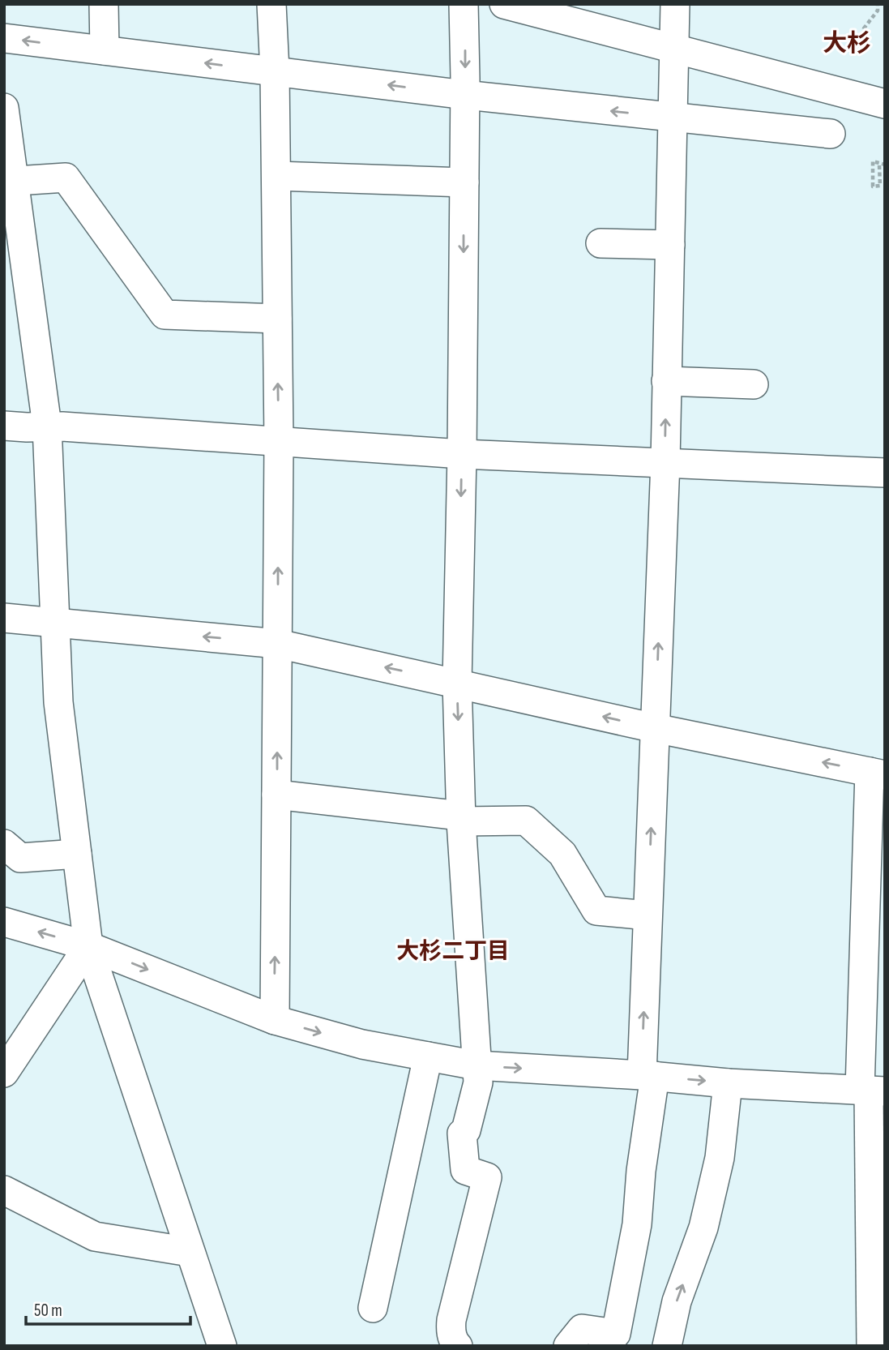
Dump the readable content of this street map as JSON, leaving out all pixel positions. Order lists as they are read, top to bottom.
{
  "districts": ["大杉", "大杉二丁目"],
  "scale_bar": "50 m"
}
